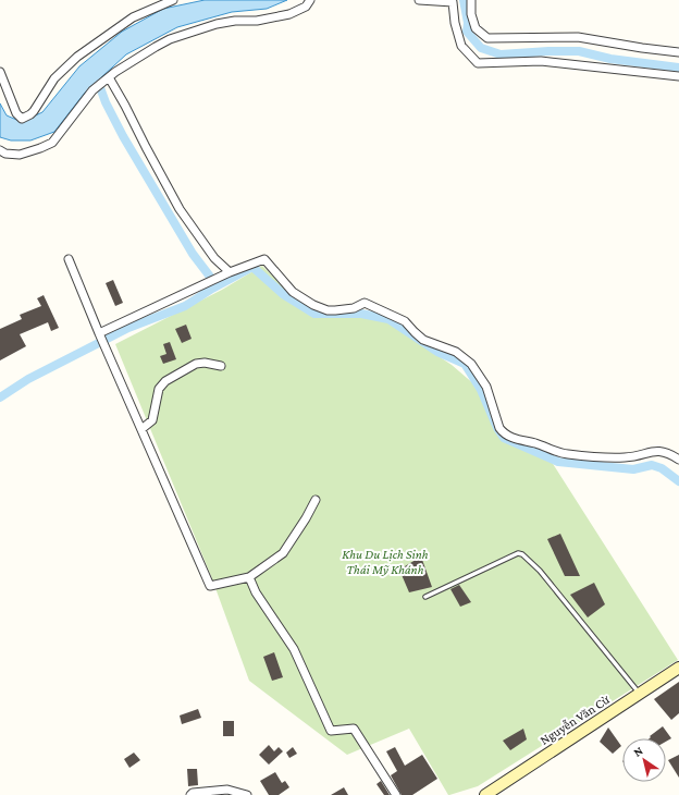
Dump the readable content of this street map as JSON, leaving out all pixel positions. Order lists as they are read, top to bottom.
{
  "streets": {
    "main road": ["Nguyễn Văn Cừ"]
  },
  "parks": ["Khu Du Lịch Sinh Thái Mỹ Khánh"],
  "north": "top left"
}
